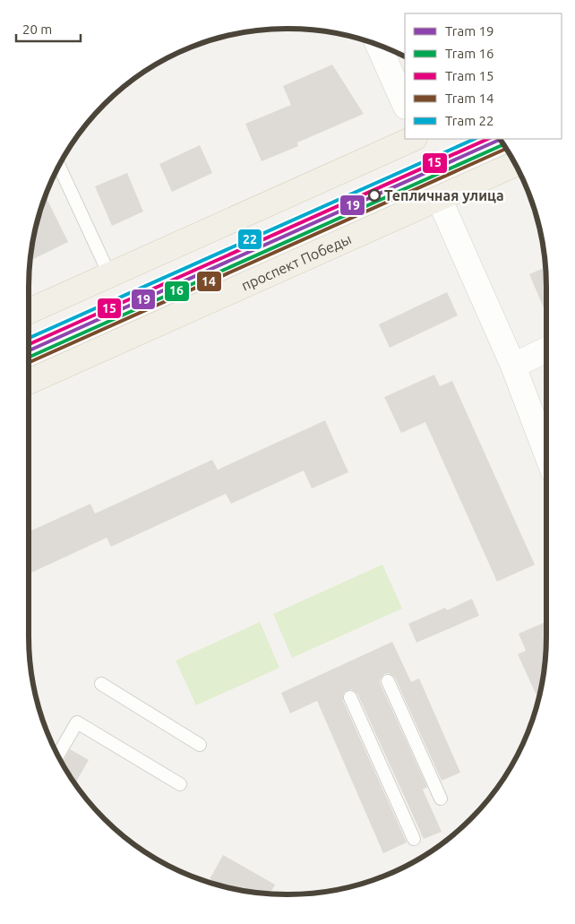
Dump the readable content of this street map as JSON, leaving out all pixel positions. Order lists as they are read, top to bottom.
{
  "streets": {
    "main road": ["проспект Победы"]
  },
  "places": ["Тепличная улица"],
  "lines": [
    "tram line 15",
    "tram line 22",
    "tram line 19",
    "tram line 16",
    "tram line 14"
  ],
  "legend": [
    "Tram 19",
    "Tram 16",
    "Tram 15",
    "Tram 14",
    "Tram 22"
  ],
  "scale_bar": "20 m"
}
